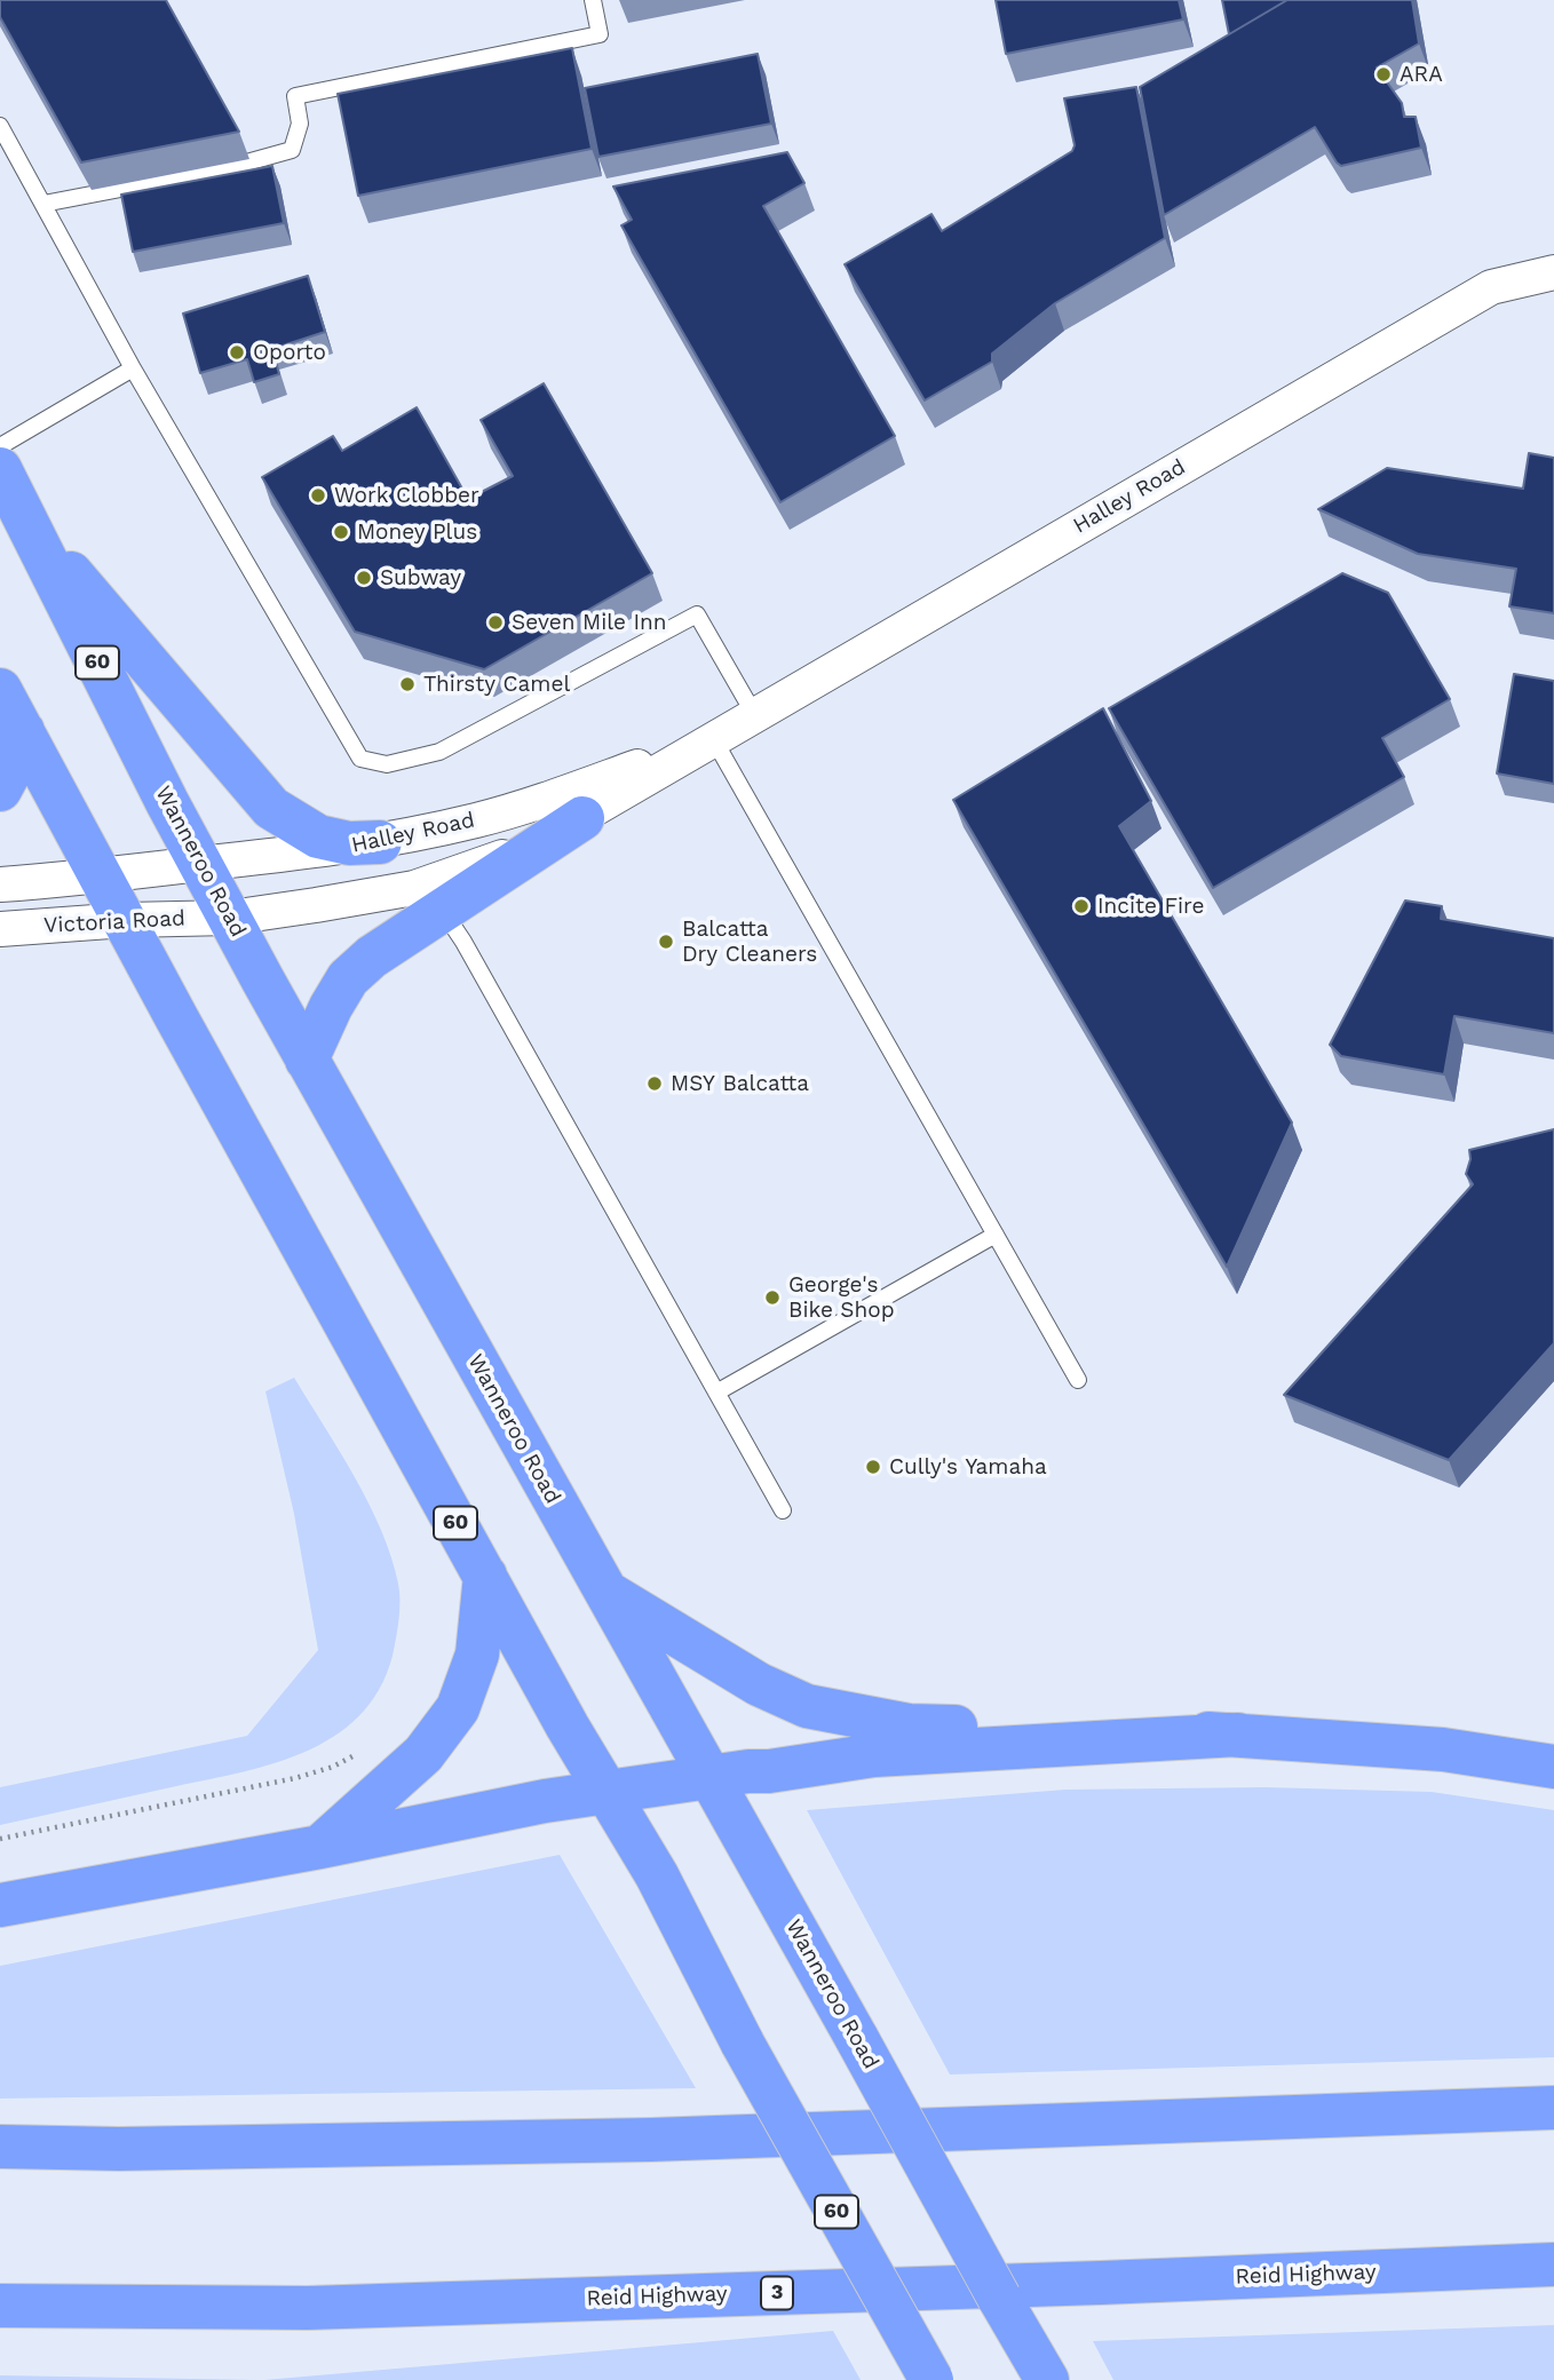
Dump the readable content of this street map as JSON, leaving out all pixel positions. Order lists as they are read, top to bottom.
{
  "streets": {
    "highway": [
      "60",
      "Wanneroo Road",
      "Reid Highway",
      "3"
    ],
    "street": ["Halley Road", "Victoria Road"]
  },
  "crossings": [
    ["Halley Road", "60"],
    ["Halley Road", "Wanneroo Road"],
    ["Halley Road", "Victoria Road"],
    ["60", "Victoria Road"],
    ["Wanneroo Road", "Victoria Road"]
  ],
  "places": [
    "ARA",
    "Oporto",
    "Work Clobber",
    "Money Plus",
    "Subway",
    "Seven Mile Inn",
    "Thirsty Camel",
    "Incite Fire",
    "Balcatta Dry Cleaners",
    "MSY Balcatta",
    "George's Bike Shop",
    "Cully's Yamaha"
  ]
}
